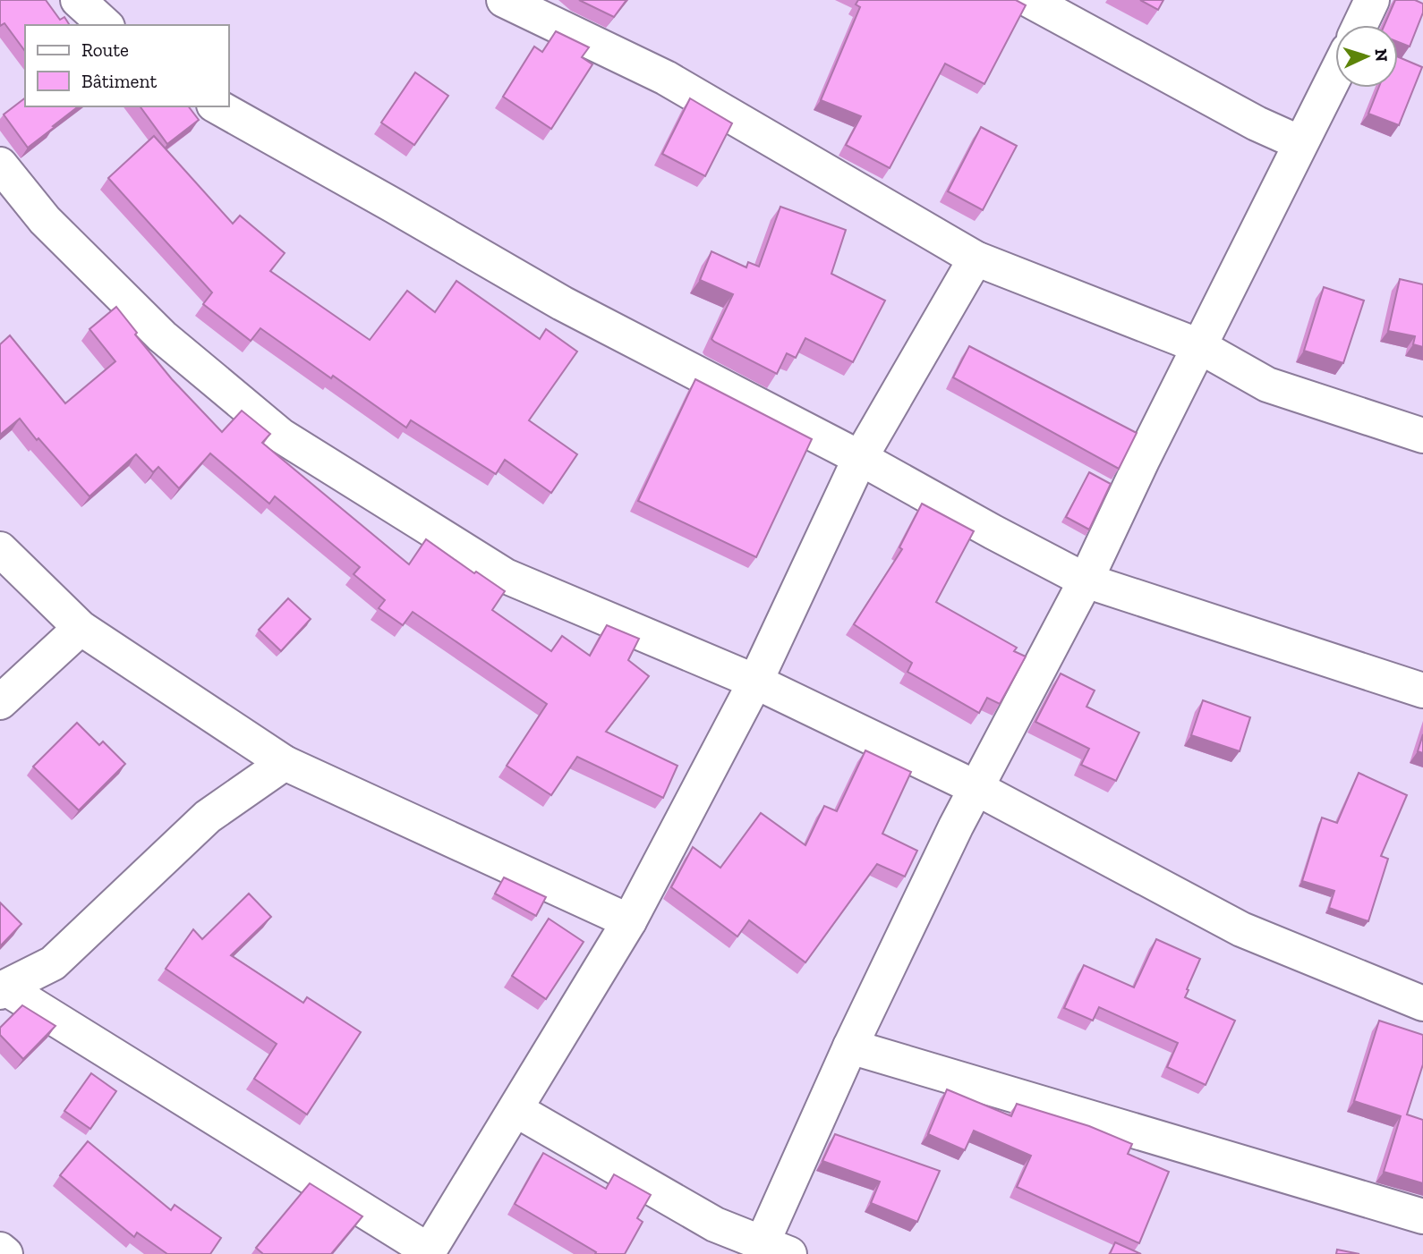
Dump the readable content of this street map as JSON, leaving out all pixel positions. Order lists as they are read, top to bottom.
{
  "legend": ["Route", "Bâtiment"],
  "north": "right"
}
